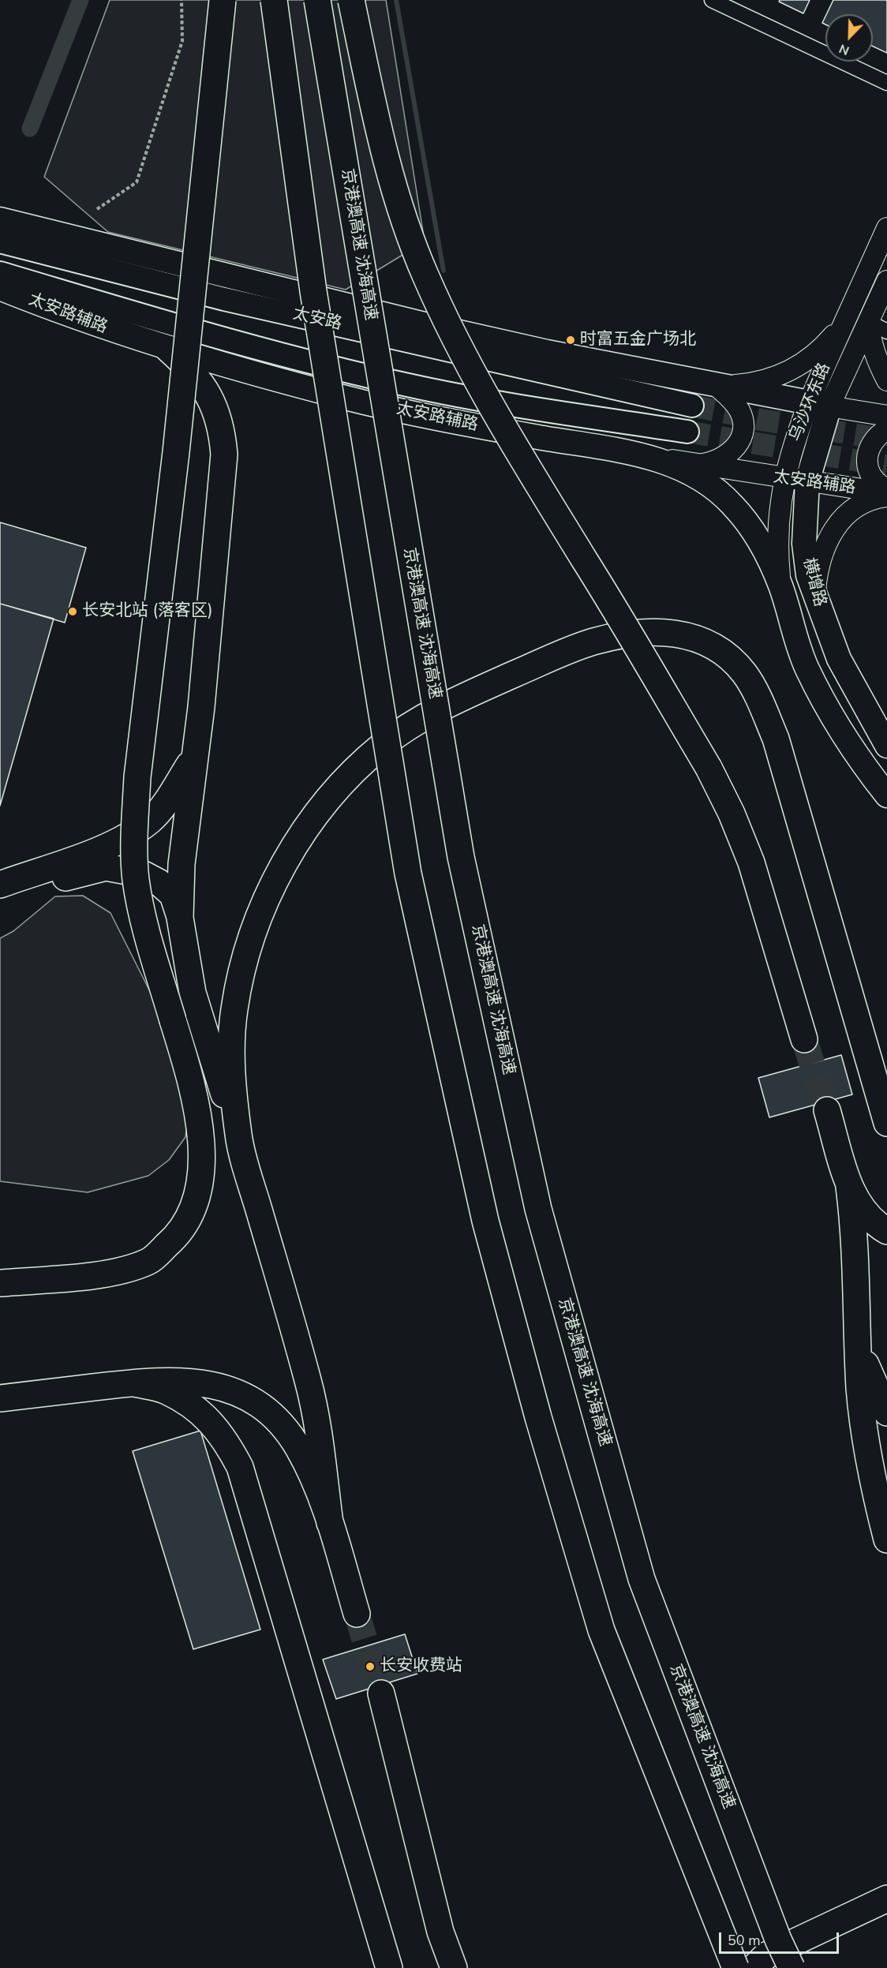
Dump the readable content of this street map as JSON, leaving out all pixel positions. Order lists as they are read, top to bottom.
{
  "streets": {
    "highway": ["京港澳高速 沈海高速", "太安路辅路", "横增路"],
    "main road": ["太安路", "乌沙环东路"]
  },
  "crossings": [
    ["太安路辅路", "乌沙环东路"],
    ["太安路辅路", "横增路"],
    ["乌沙环东路", "横增路"]
  ],
  "places": ["时富五金广场北", "长安北站 (落客区)", "长安收费站"],
  "scale_bar": "50 m",
  "north": "bottom left"
}
